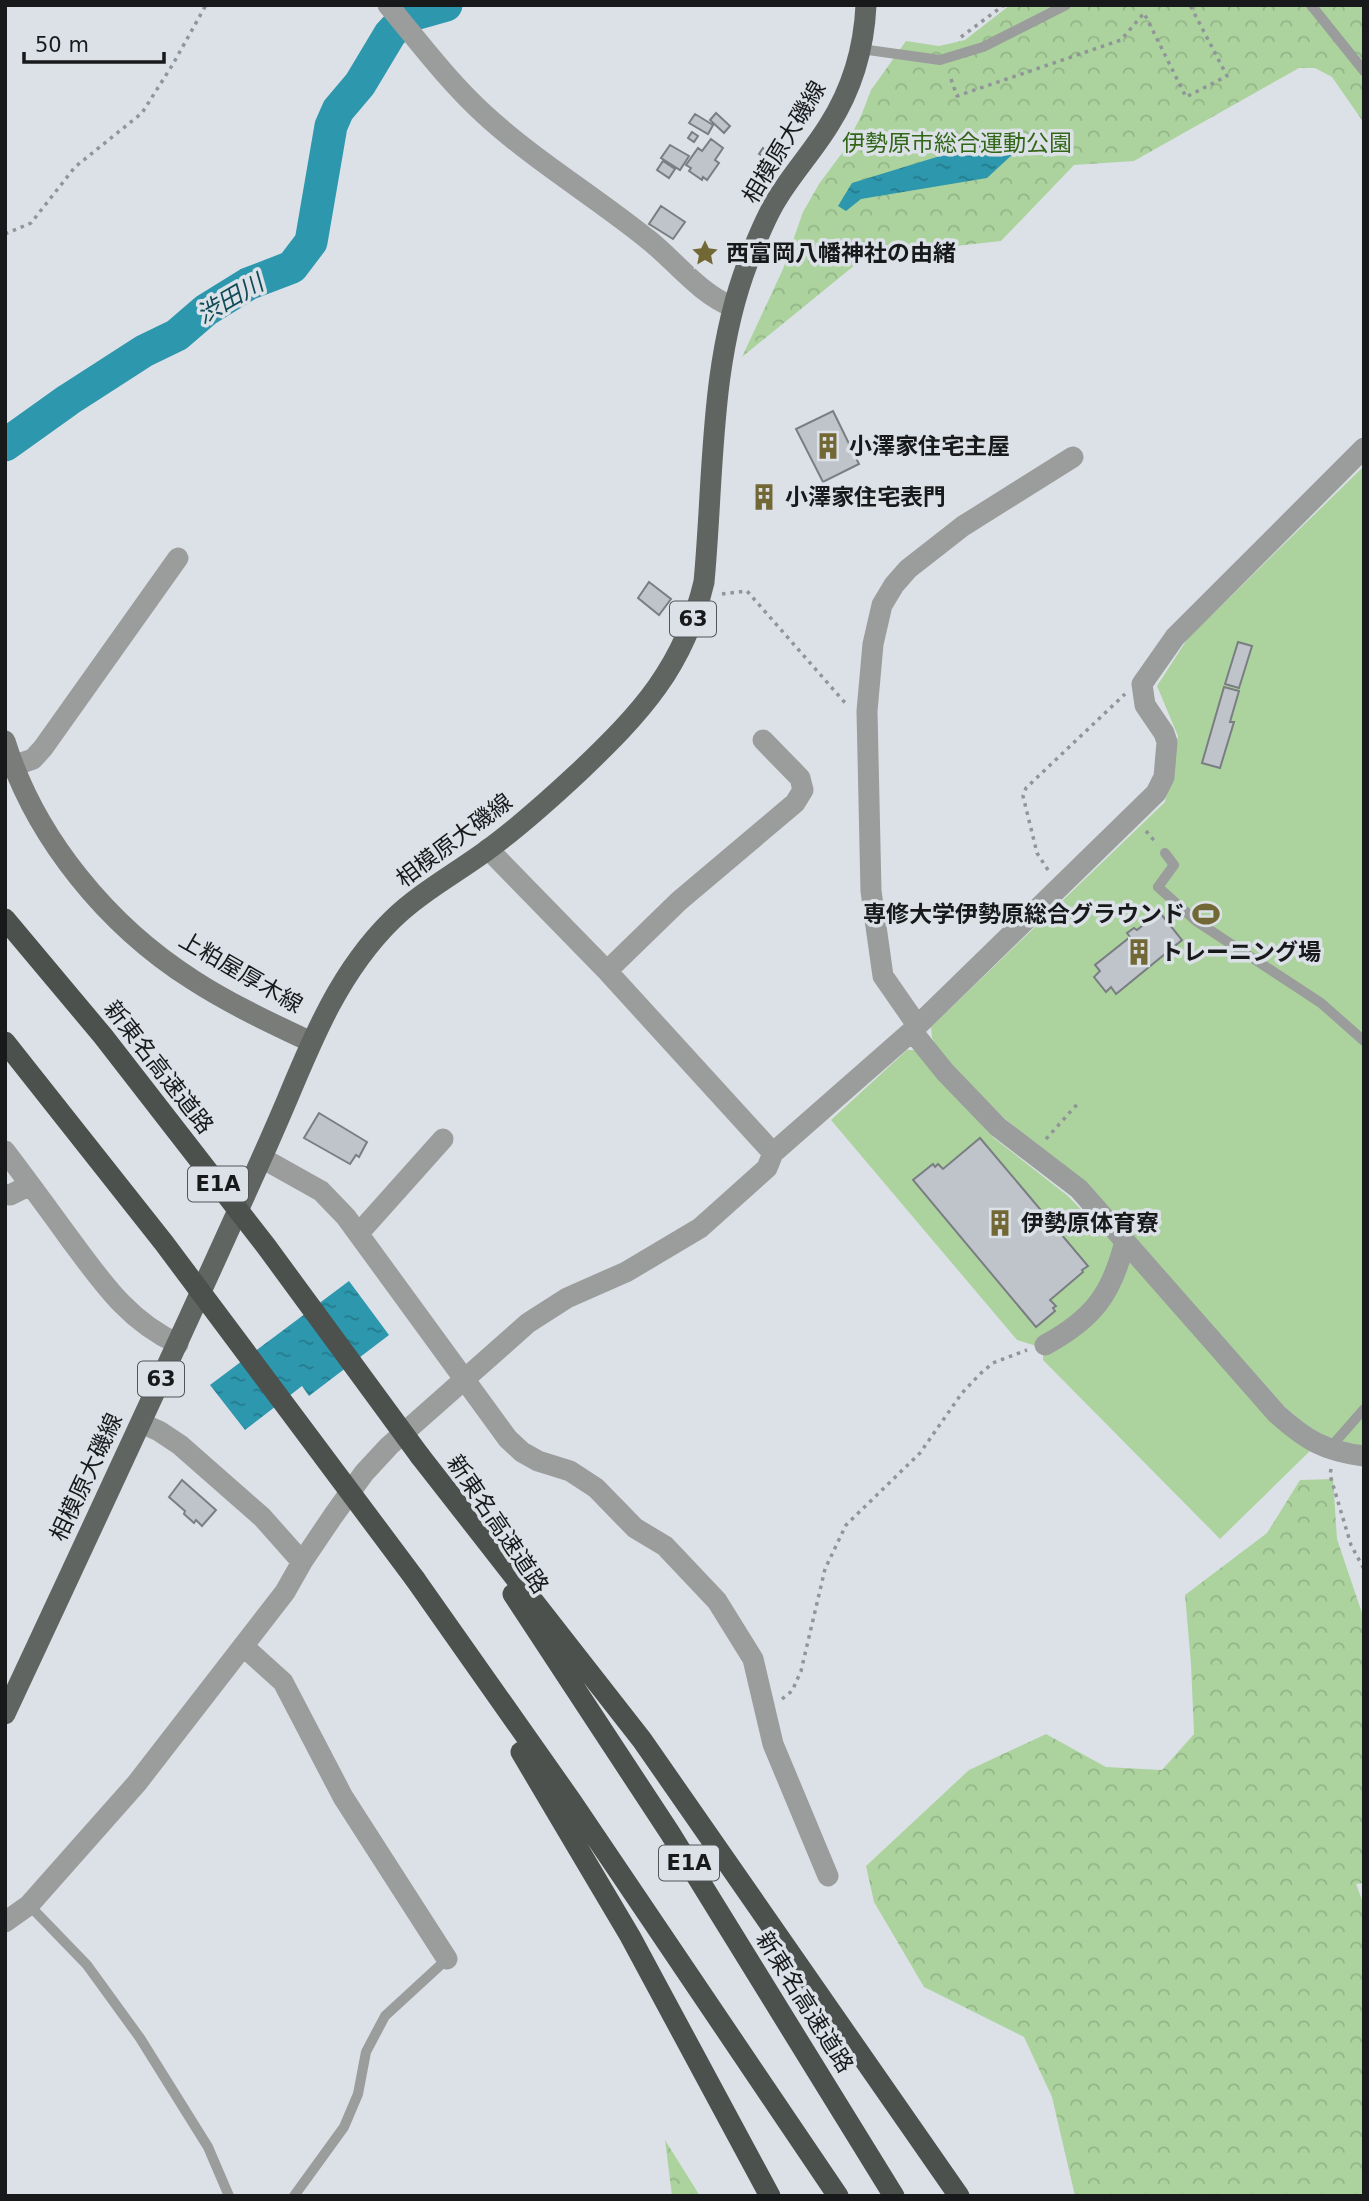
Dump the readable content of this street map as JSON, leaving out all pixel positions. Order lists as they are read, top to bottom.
{
  "streets": {
    "highway": ["新東名高速道路", "E1A"],
    "main road": ["相模原大磯線", "63", "上粕屋厚木線"]
  },
  "crossings": [
    ["相模原大磯線", "上粕屋厚木線"]
  ],
  "water": ["渋田川"],
  "parks": ["伊勢原市総合運動公園"],
  "places": {
    "place": ["西富岡八幡神社の由緒"],
    "building": [
      "小澤家住宅主屋",
      "小澤家住宅表門",
      "トレーニング場",
      "伊勢原体育寮"
    ],
    "sports": ["専修大学伊勢原総合グラウンド"]
  },
  "scale_bar": "50 m"
}
